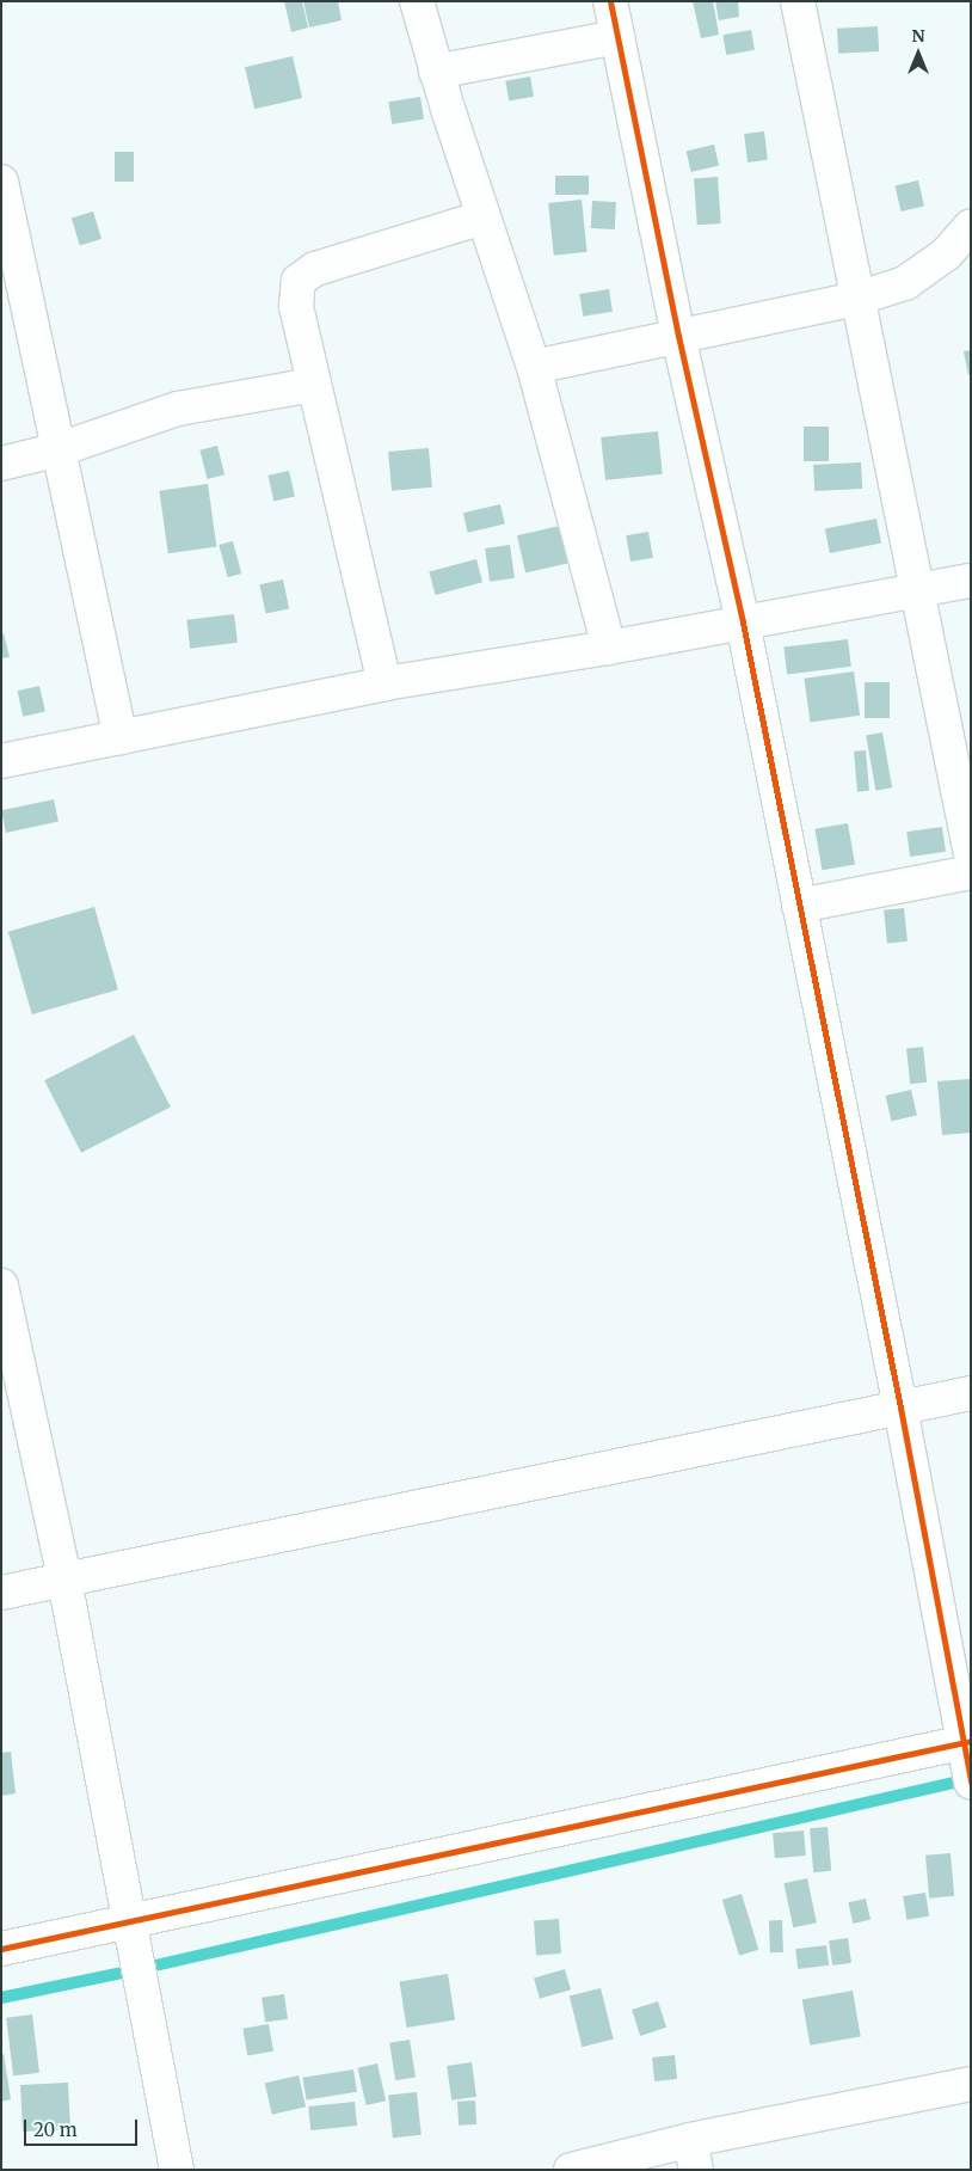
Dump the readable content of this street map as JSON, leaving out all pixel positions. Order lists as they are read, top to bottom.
{
  "scale_bar": "20 m",
  "north": "top"
}
